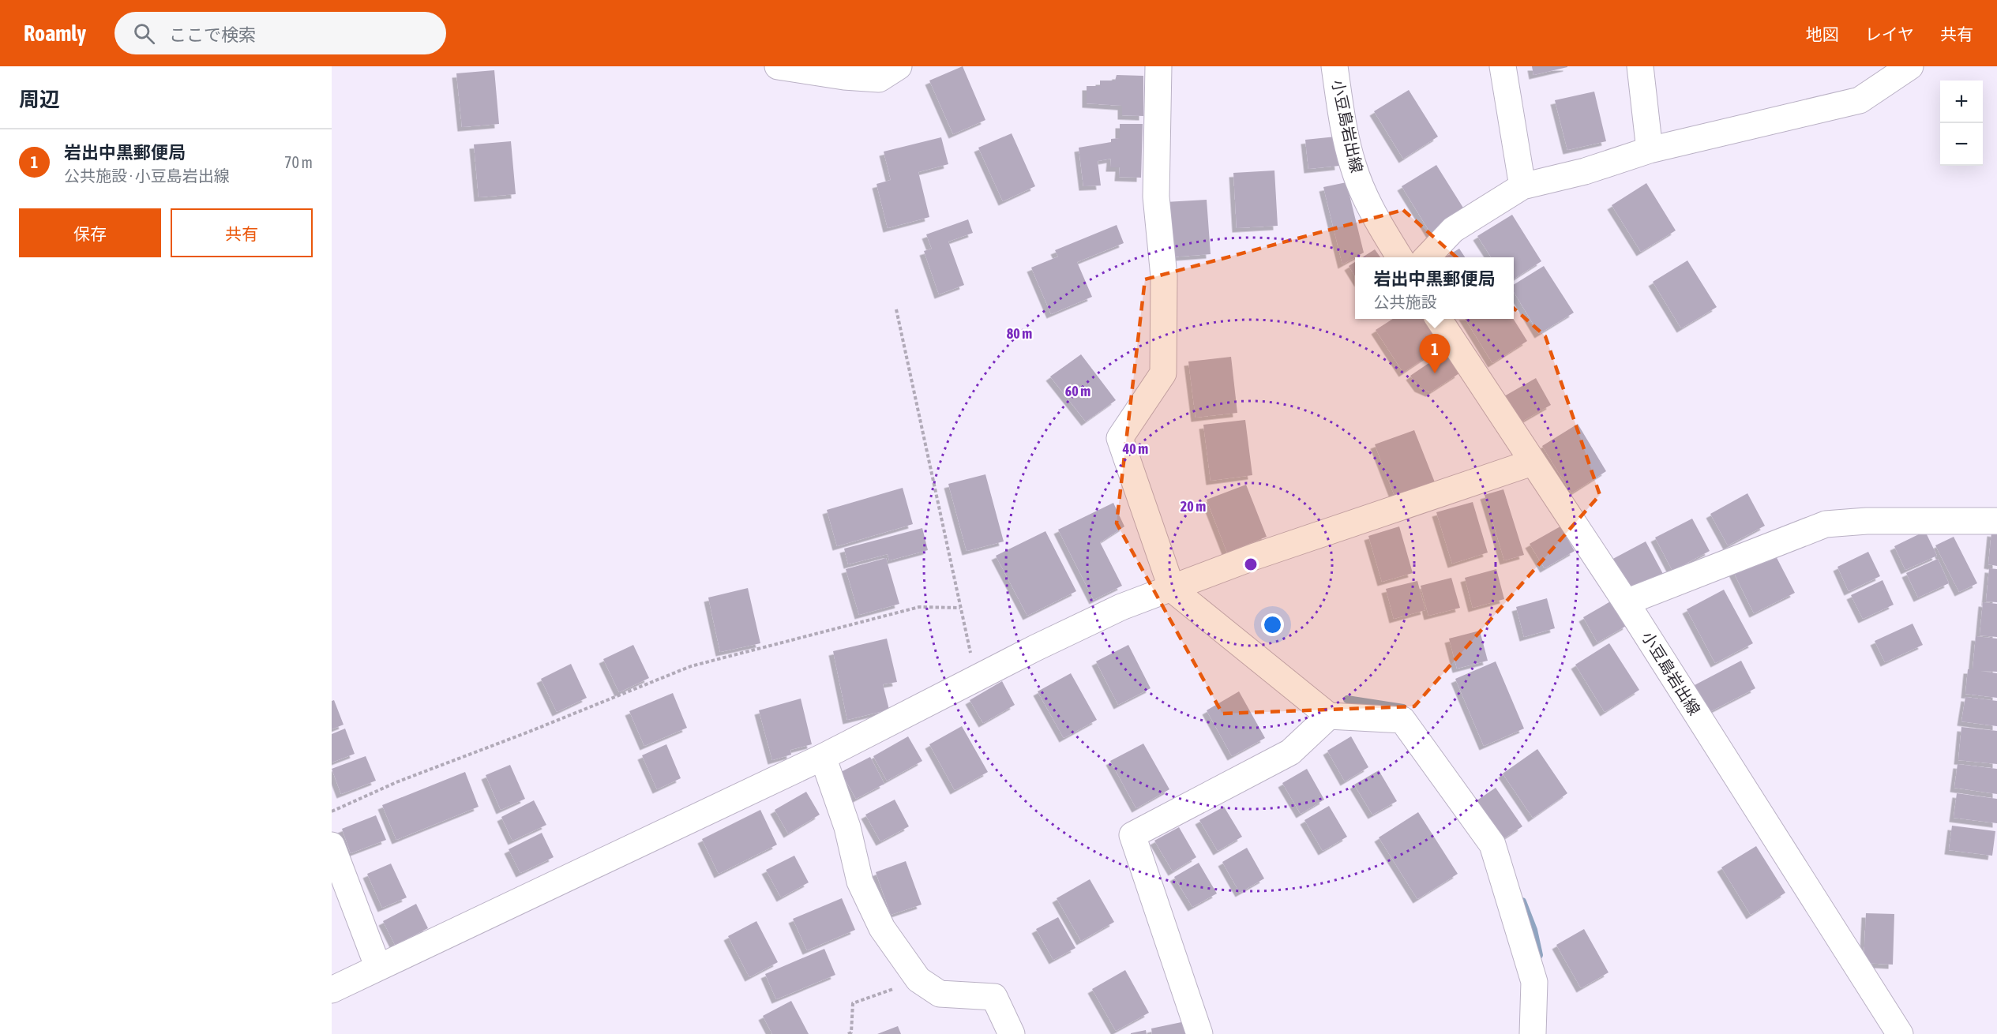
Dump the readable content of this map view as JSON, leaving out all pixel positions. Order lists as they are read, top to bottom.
{
  "streets": {
    "street": ["小豆島岩出線"]
  },
  "page": {
    "header": "Roamly",
    "search": "ここで検索",
    "nav": ["地図", "レイヤ", "共有"],
    "heading": "周辺",
    "map_buttons": ["+", "−"],
    "list": [
      {
        "mark": "1",
        "name": "岩出中黒郵便局",
        "note": "公共施設 · 小豆島岩出線",
        "value": "70 m"
      }
    ],
    "buttons": ["保存", "共有"],
    "popup": ["岩出中黒郵便局", "公共施設"],
    "pins": "1"
  },
  "rings": [
    "80 m",
    "60 m",
    "40 m",
    "20 m"
  ]
}
